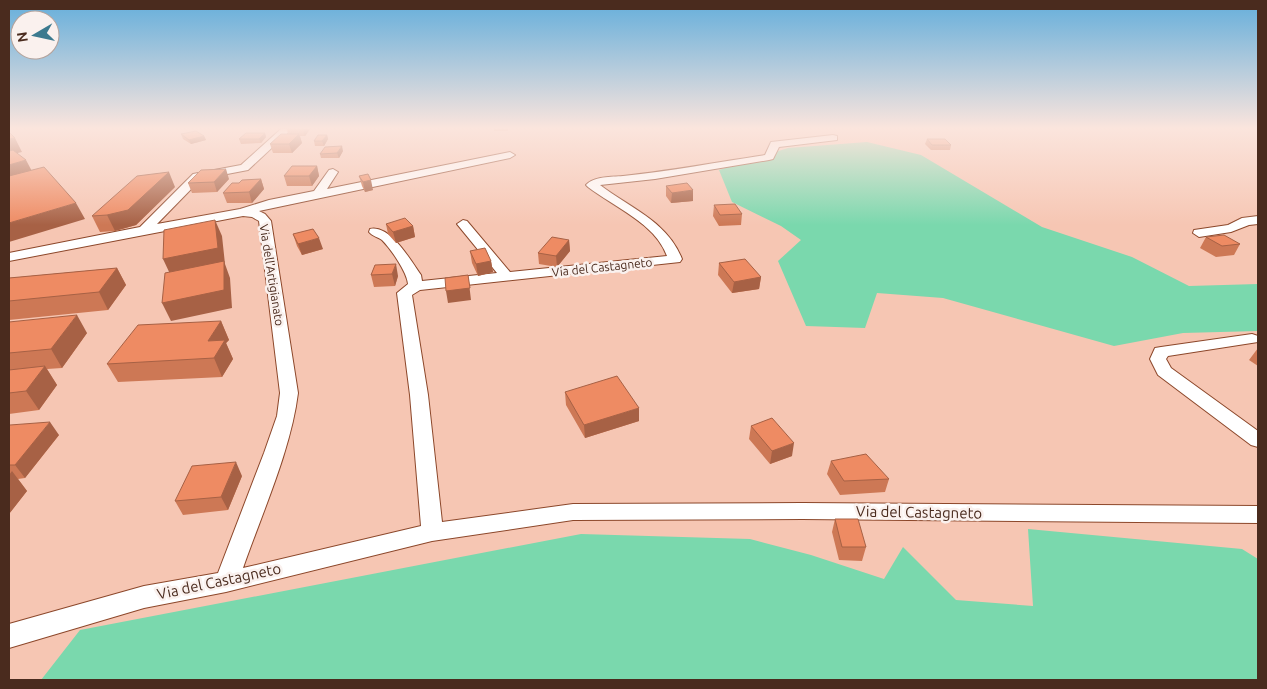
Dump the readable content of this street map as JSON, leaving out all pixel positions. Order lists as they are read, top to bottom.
{
  "streets": {
    "street": ["Via del Castagneto", "Via dell'Artigianato"]
  },
  "crossings": [
    ["Via del Castagneto", "Via dell'Artigianato"]
  ],
  "north": "left"
}
